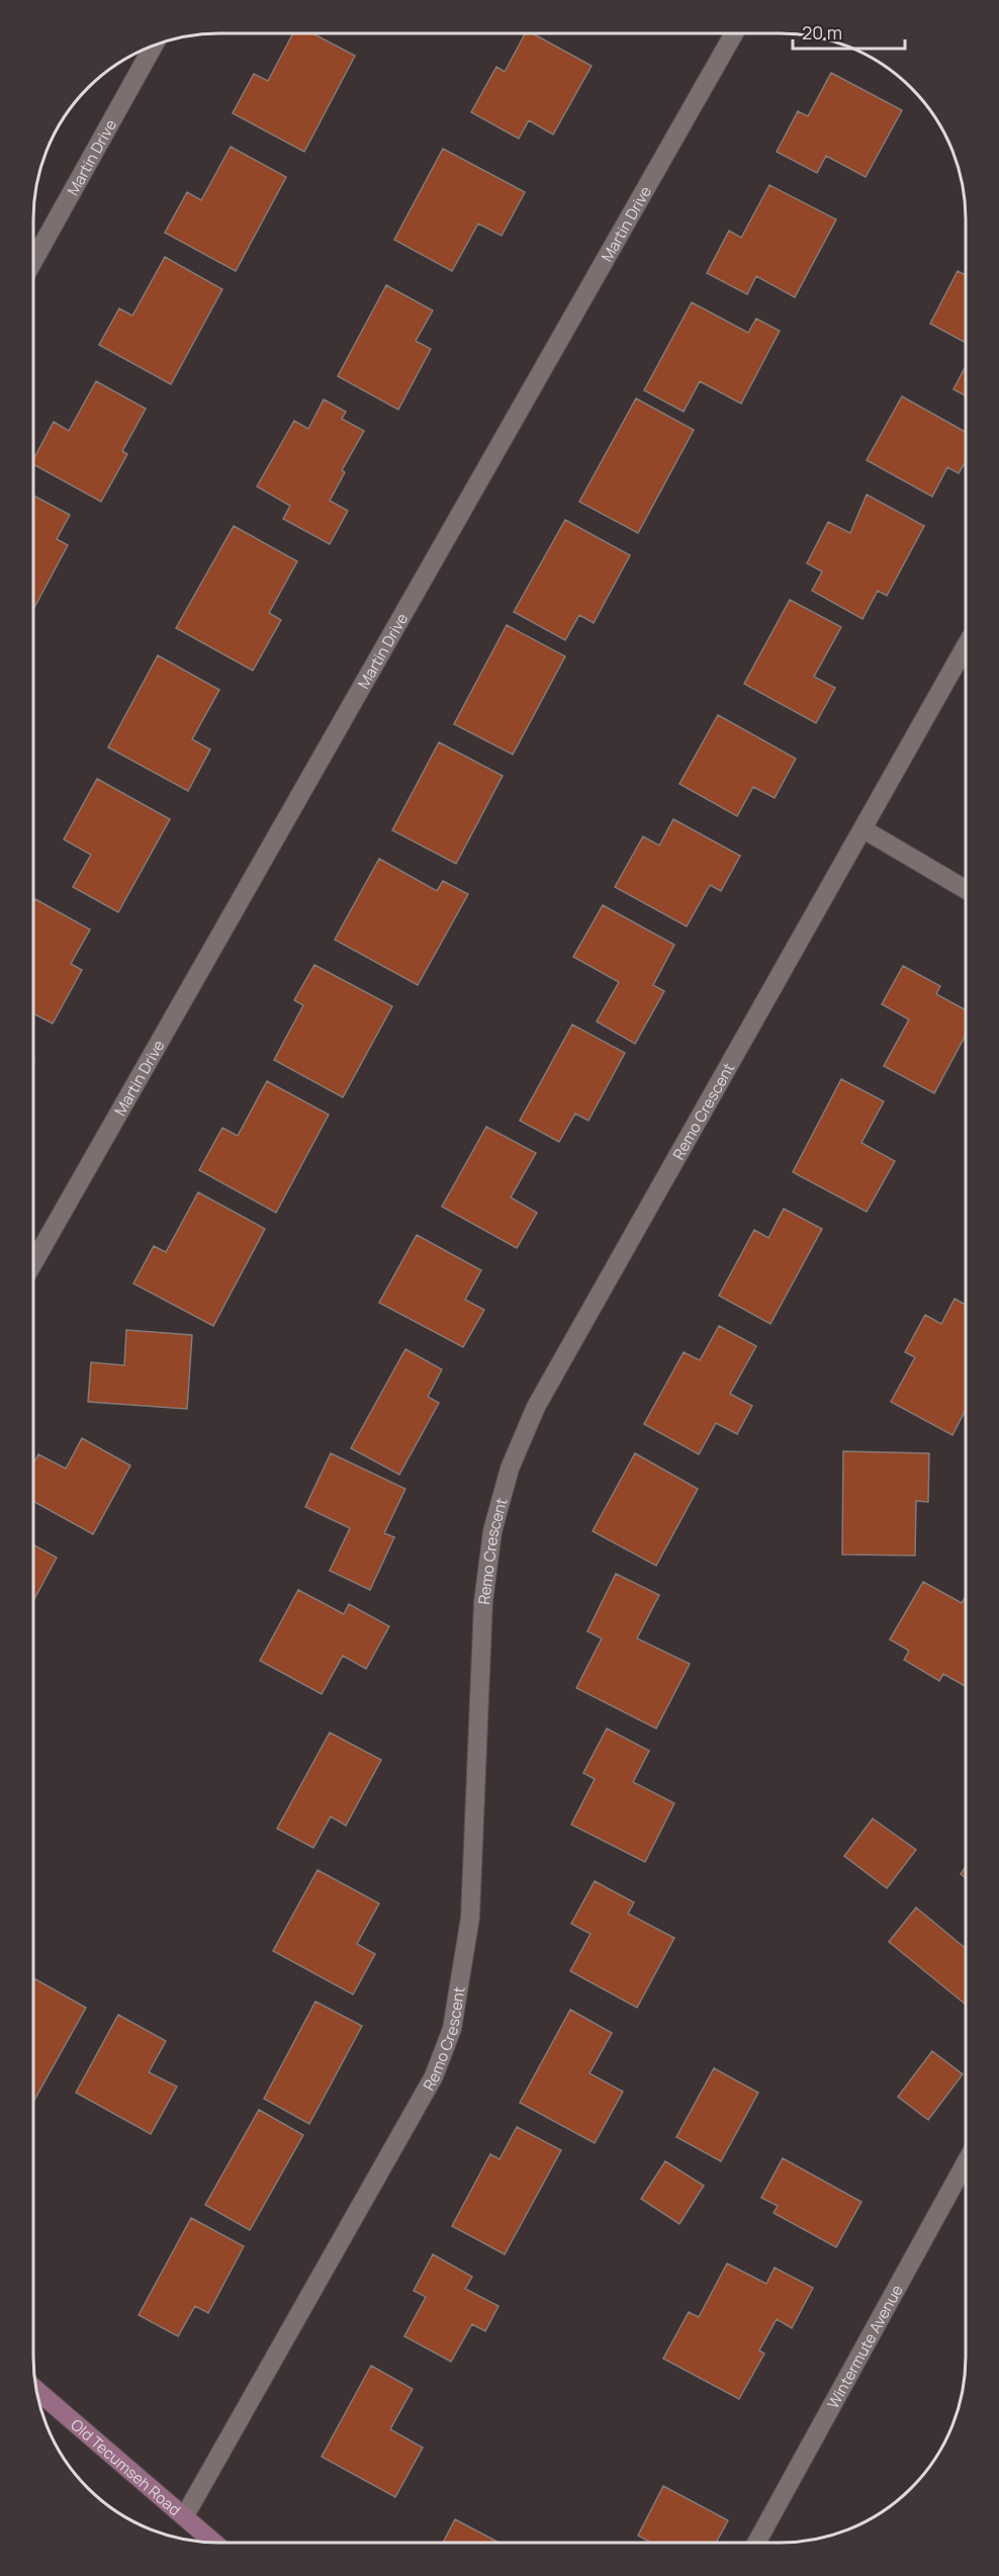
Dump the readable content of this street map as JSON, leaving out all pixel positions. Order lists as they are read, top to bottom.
{
  "streets": {
    "main road": ["Old Tecumseh Road"],
    "street": ["Martin Drive", "Remo Crescent", "Wintermute Avenue"]
  },
  "crossings": [
    ["Remo Crescent", "Old Tecumseh Road"]
  ],
  "scale_bar": "20 m"
}
